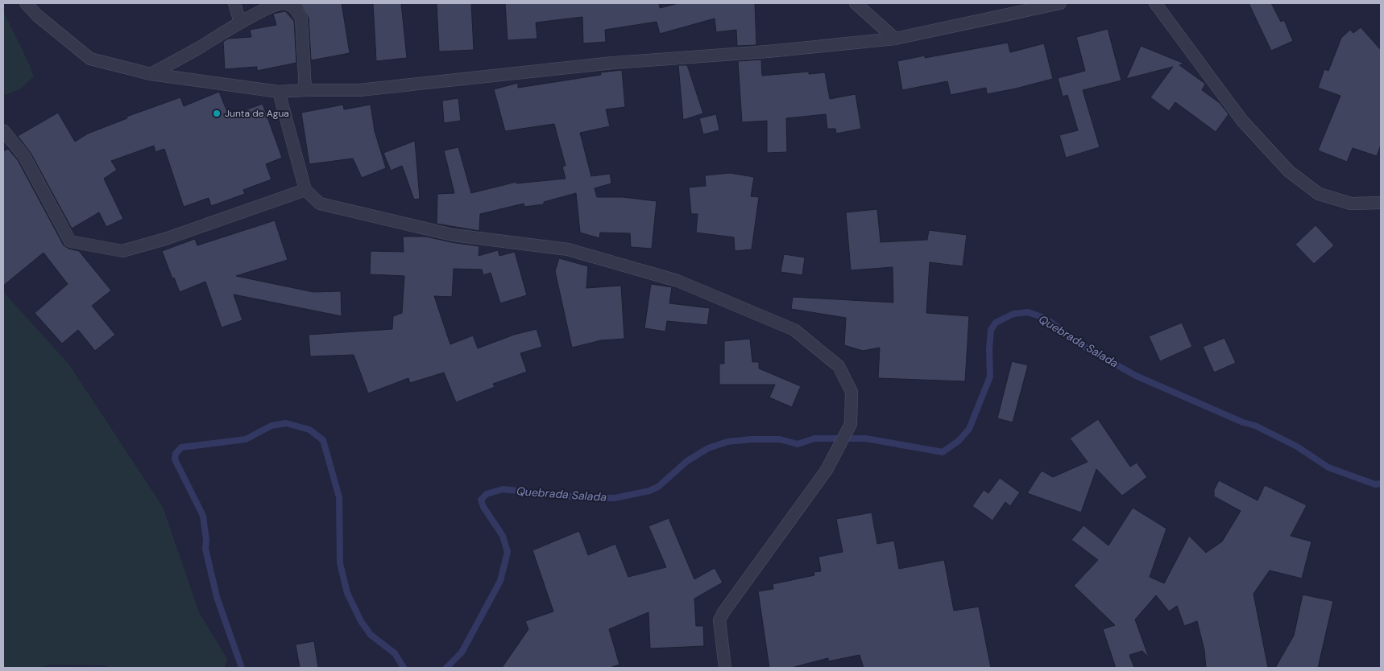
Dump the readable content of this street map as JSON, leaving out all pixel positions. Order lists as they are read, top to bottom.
{
  "water": ["Quebrada Salada"],
  "places": ["Junta de Agua"]
}
